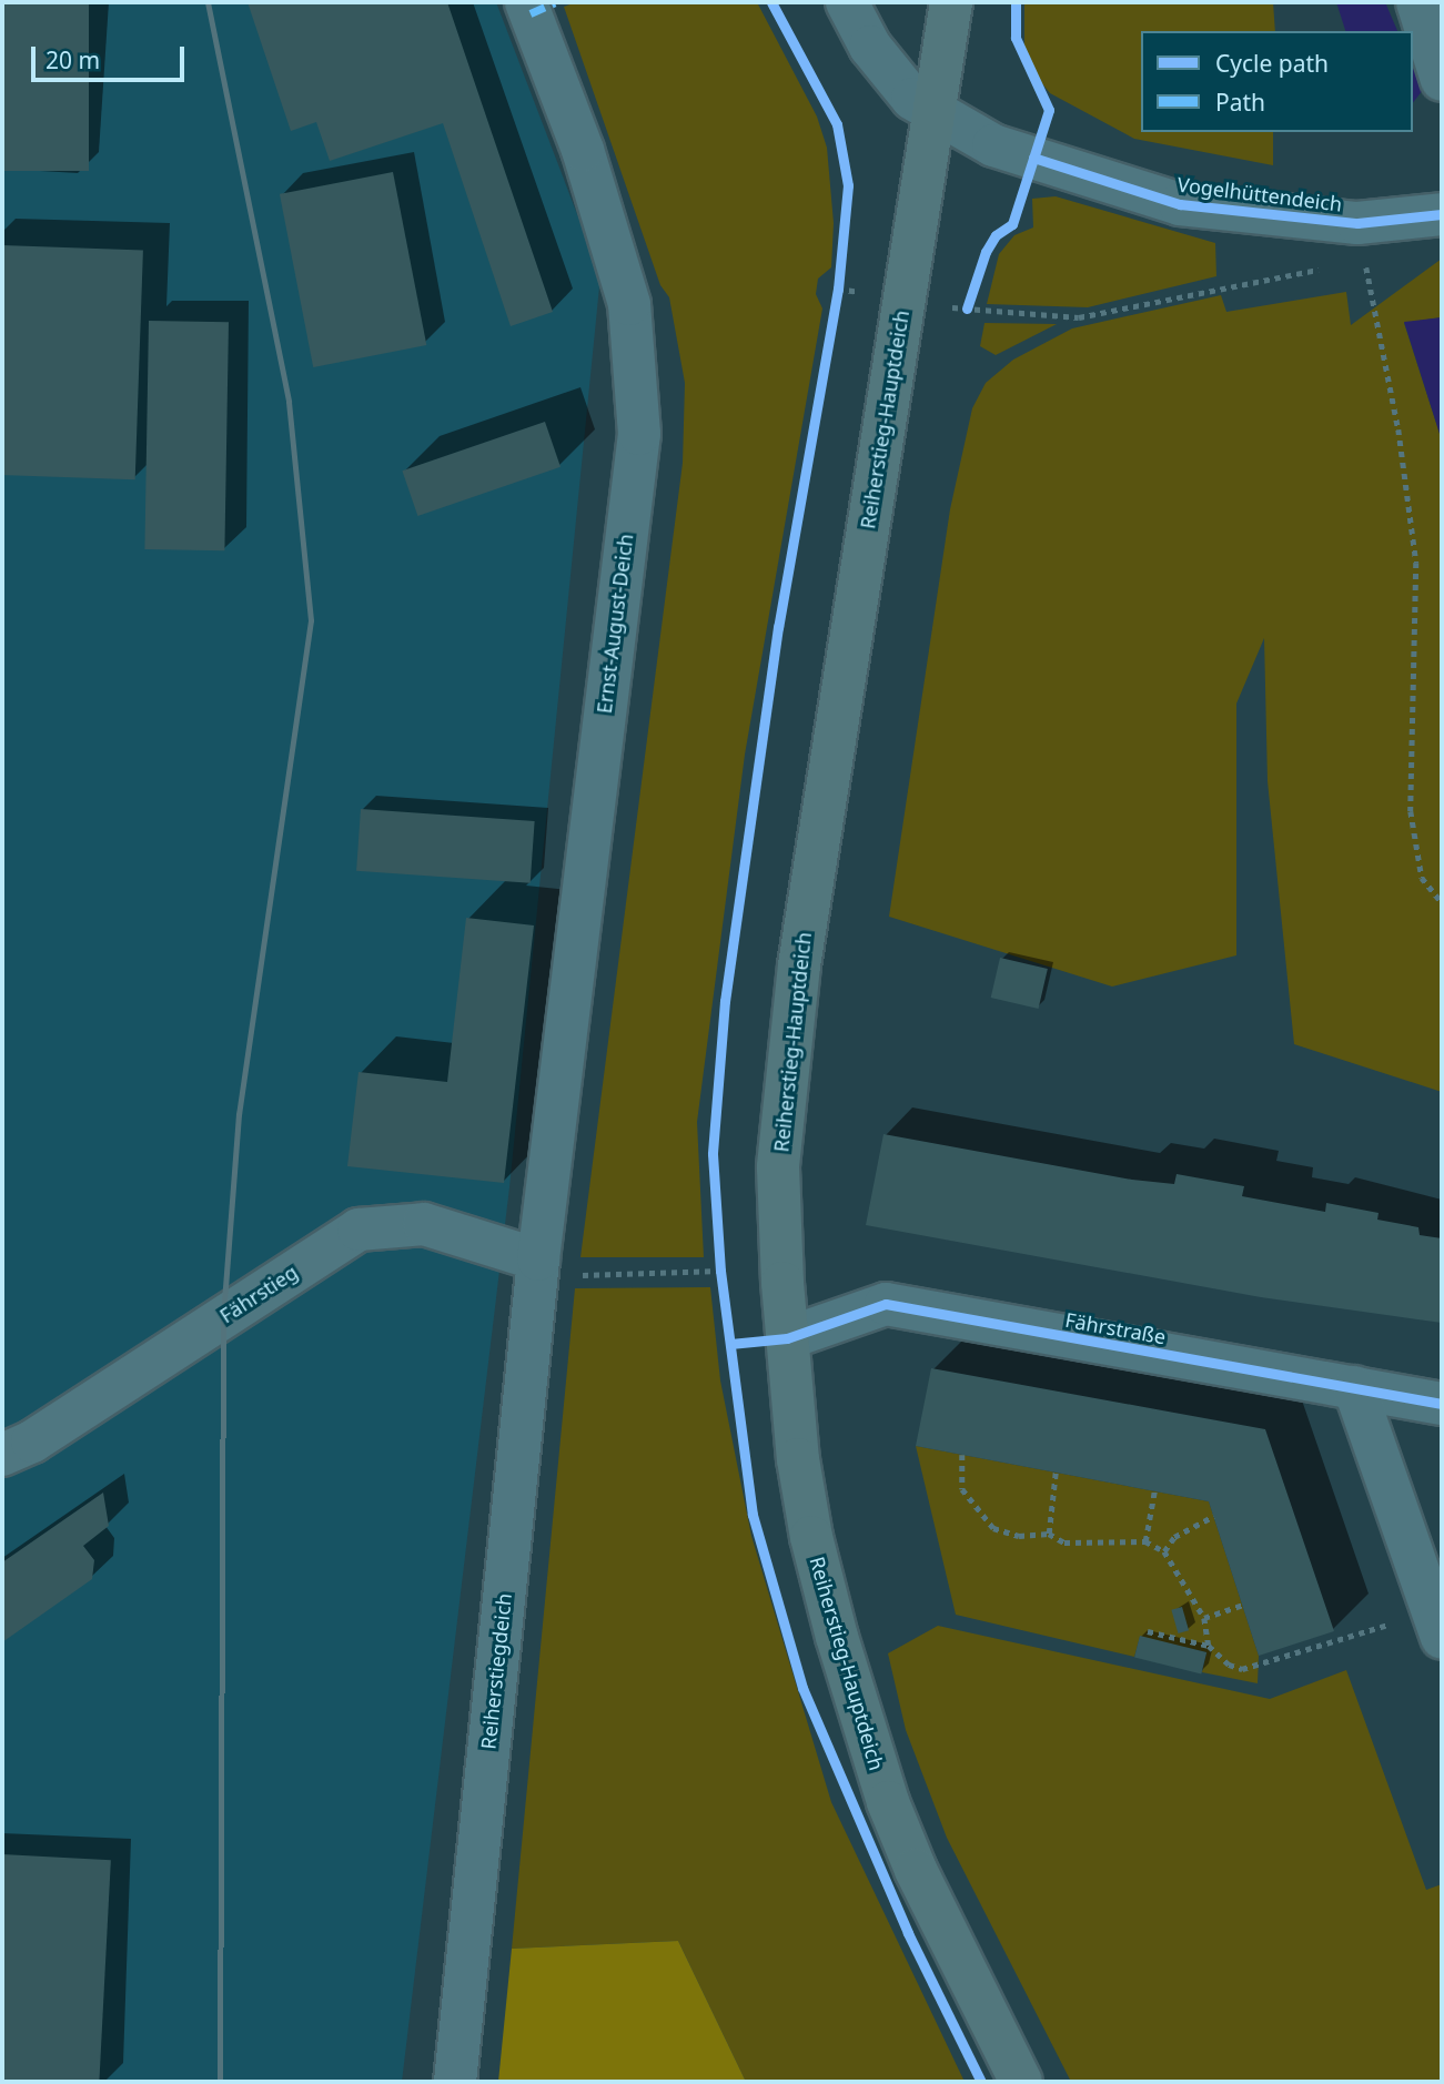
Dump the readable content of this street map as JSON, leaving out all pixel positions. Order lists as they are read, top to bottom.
{
  "streets": {
    "main road": ["Reiherstieg-Hauptdeich"],
    "street": [
      "Vogelhüttendeich",
      "Ernst-August-Deich",
      "Fährstieg",
      "Fährstraße",
      "Reiherstiegdeich"
    ]
  },
  "crossings": [
    ["Vogelhüttendeich", "Reiherstieg-Hauptdeich"],
    ["Reiherstieg-Hauptdeich", "Fährstraße"],
    ["Ernst-August-Deich", "Fährstieg"],
    ["Ernst-August-Deich", "Reiherstiegdeich"],
    ["Fährstieg", "Reiherstiegdeich"]
  ],
  "legend": ["Cycle path", "Path"],
  "scale_bar": "20 m"
}
